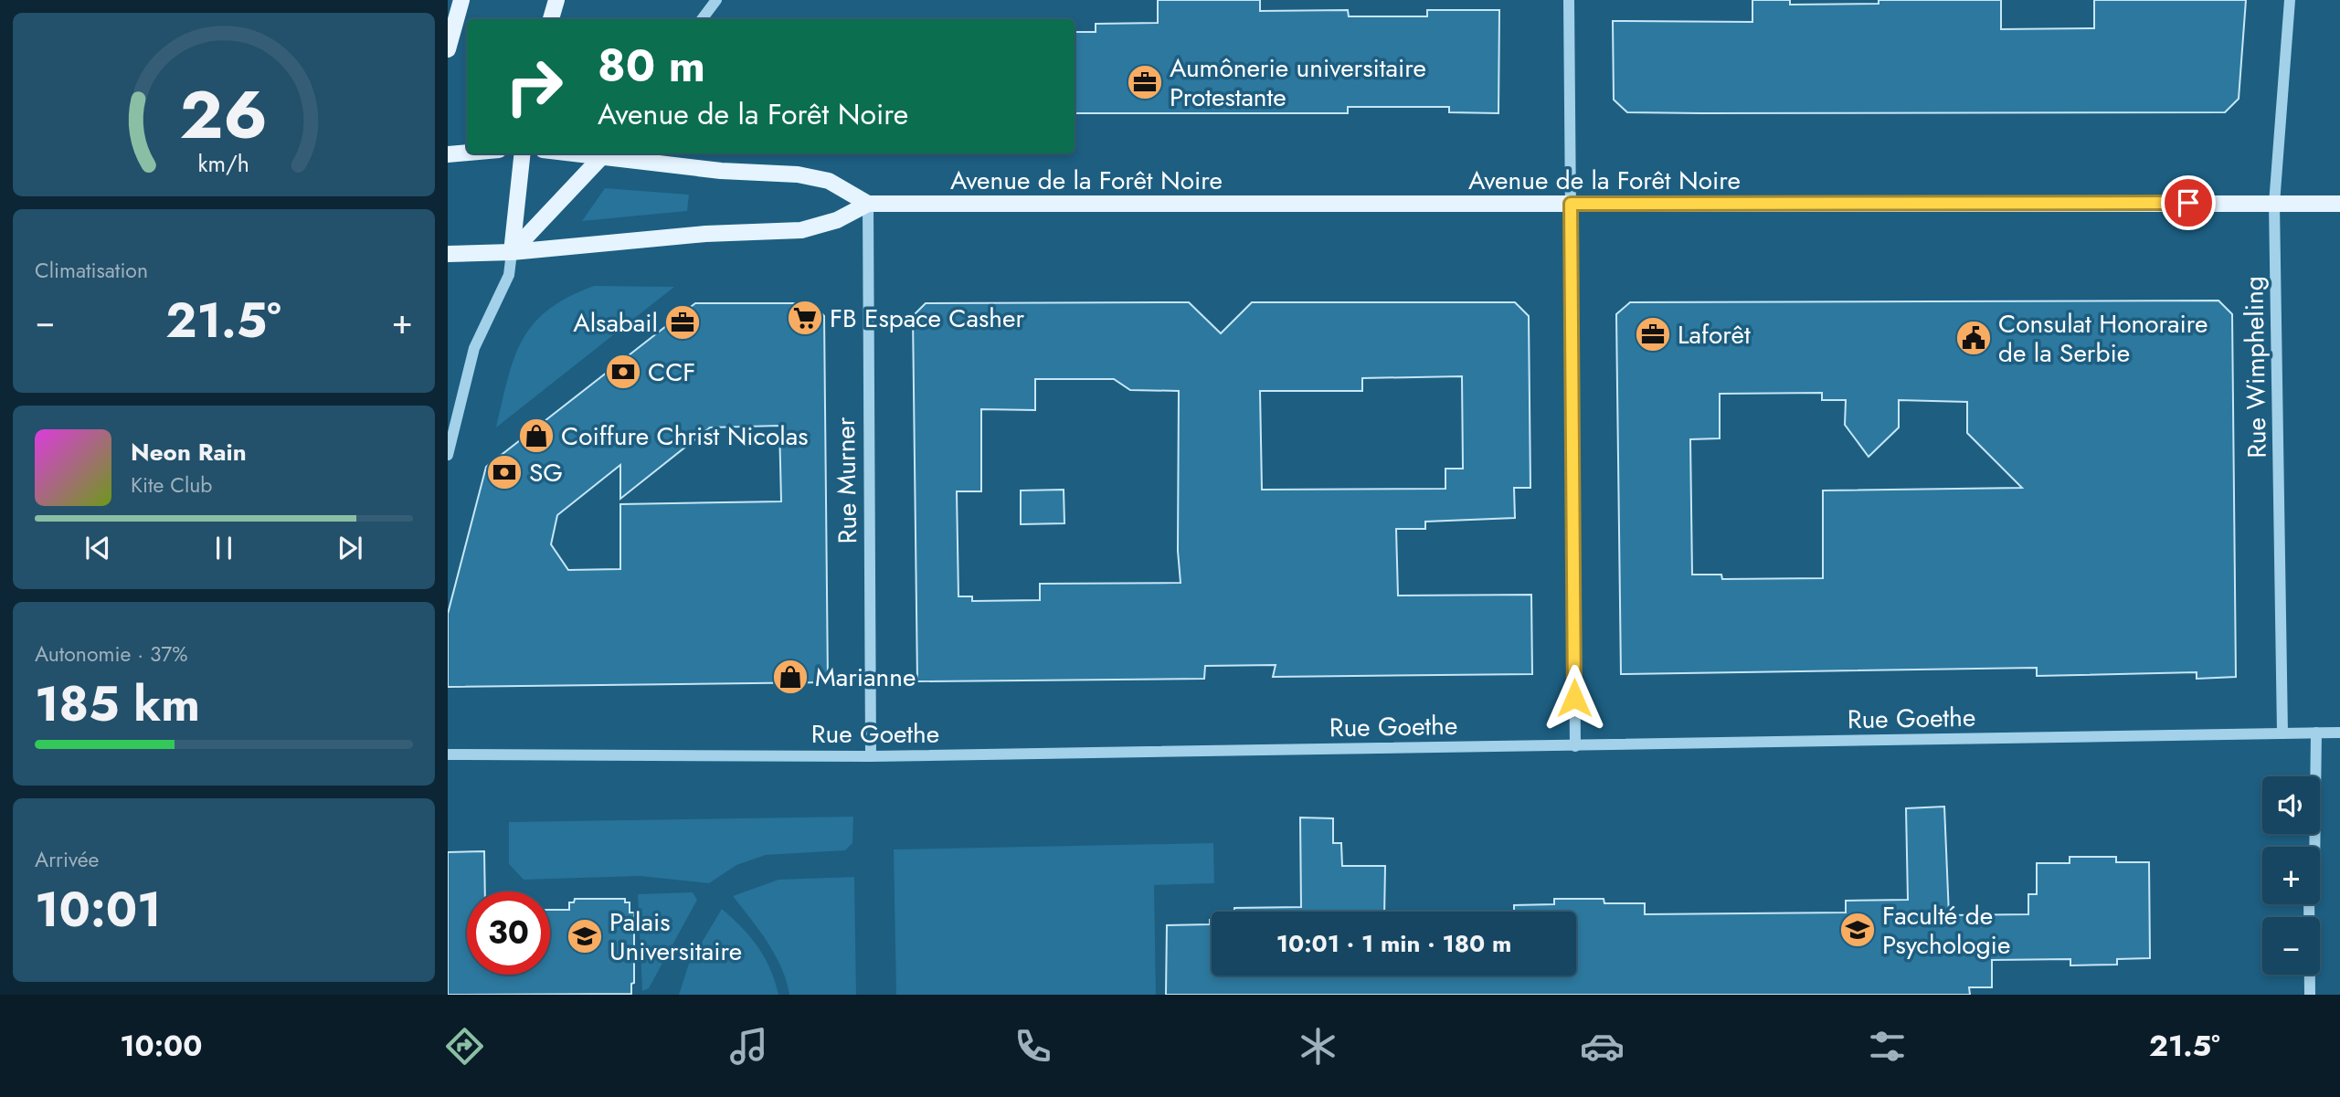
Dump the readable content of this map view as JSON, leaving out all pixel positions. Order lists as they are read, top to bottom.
{
  "streets": {
    "main road": ["Avenue de la Forêt Noire"],
    "street": ["Rue Wimpheling", "Rue Murner", "Rue Goethe"]
  },
  "crossings": [
    ["Avenue de la Forêt Noire", "Rue Wimpheling"],
    ["Avenue de la Forêt Noire", "Rue Murner"],
    ["Rue Wimpheling", "Rue Goethe"],
    ["Rue Murner", "Rue Goethe"]
  ],
  "places": {
    "office": ["Aumônerie universitaire Protestante", "Alsabail", "Laforêt"],
    "supermarket": ["FB Espace Casher"],
    "public building": ["Consulat Honoraire de la Serbie"],
    "bank": ["CCF", "SG"],
    "shop": ["Coiffure Christ Nicolas", "Marianne"],
    "school or university": ["Faculté de Psychologie", "Palais Universitaire"]
  },
  "page": {
    "turn": ["80 m", "Avenue de la Forêt Noire"],
    "tile": [
      "Climatisation",
      ["Autonomie · 37%", "185 km"],
      ["Arrivée", "10:01"]
    ],
    "heat": ["−", "21.5°", "+"],
    "song": ["Neon Rain", "Kite Club"],
    "map_buttons": ["+", "−"],
    "limit": "30",
    "trip": "10:01 · 1 min · 180 m",
    "tabs": ["10:00", "21.5°"],
    "gauge": ["26", "km/h"]
  }
}
